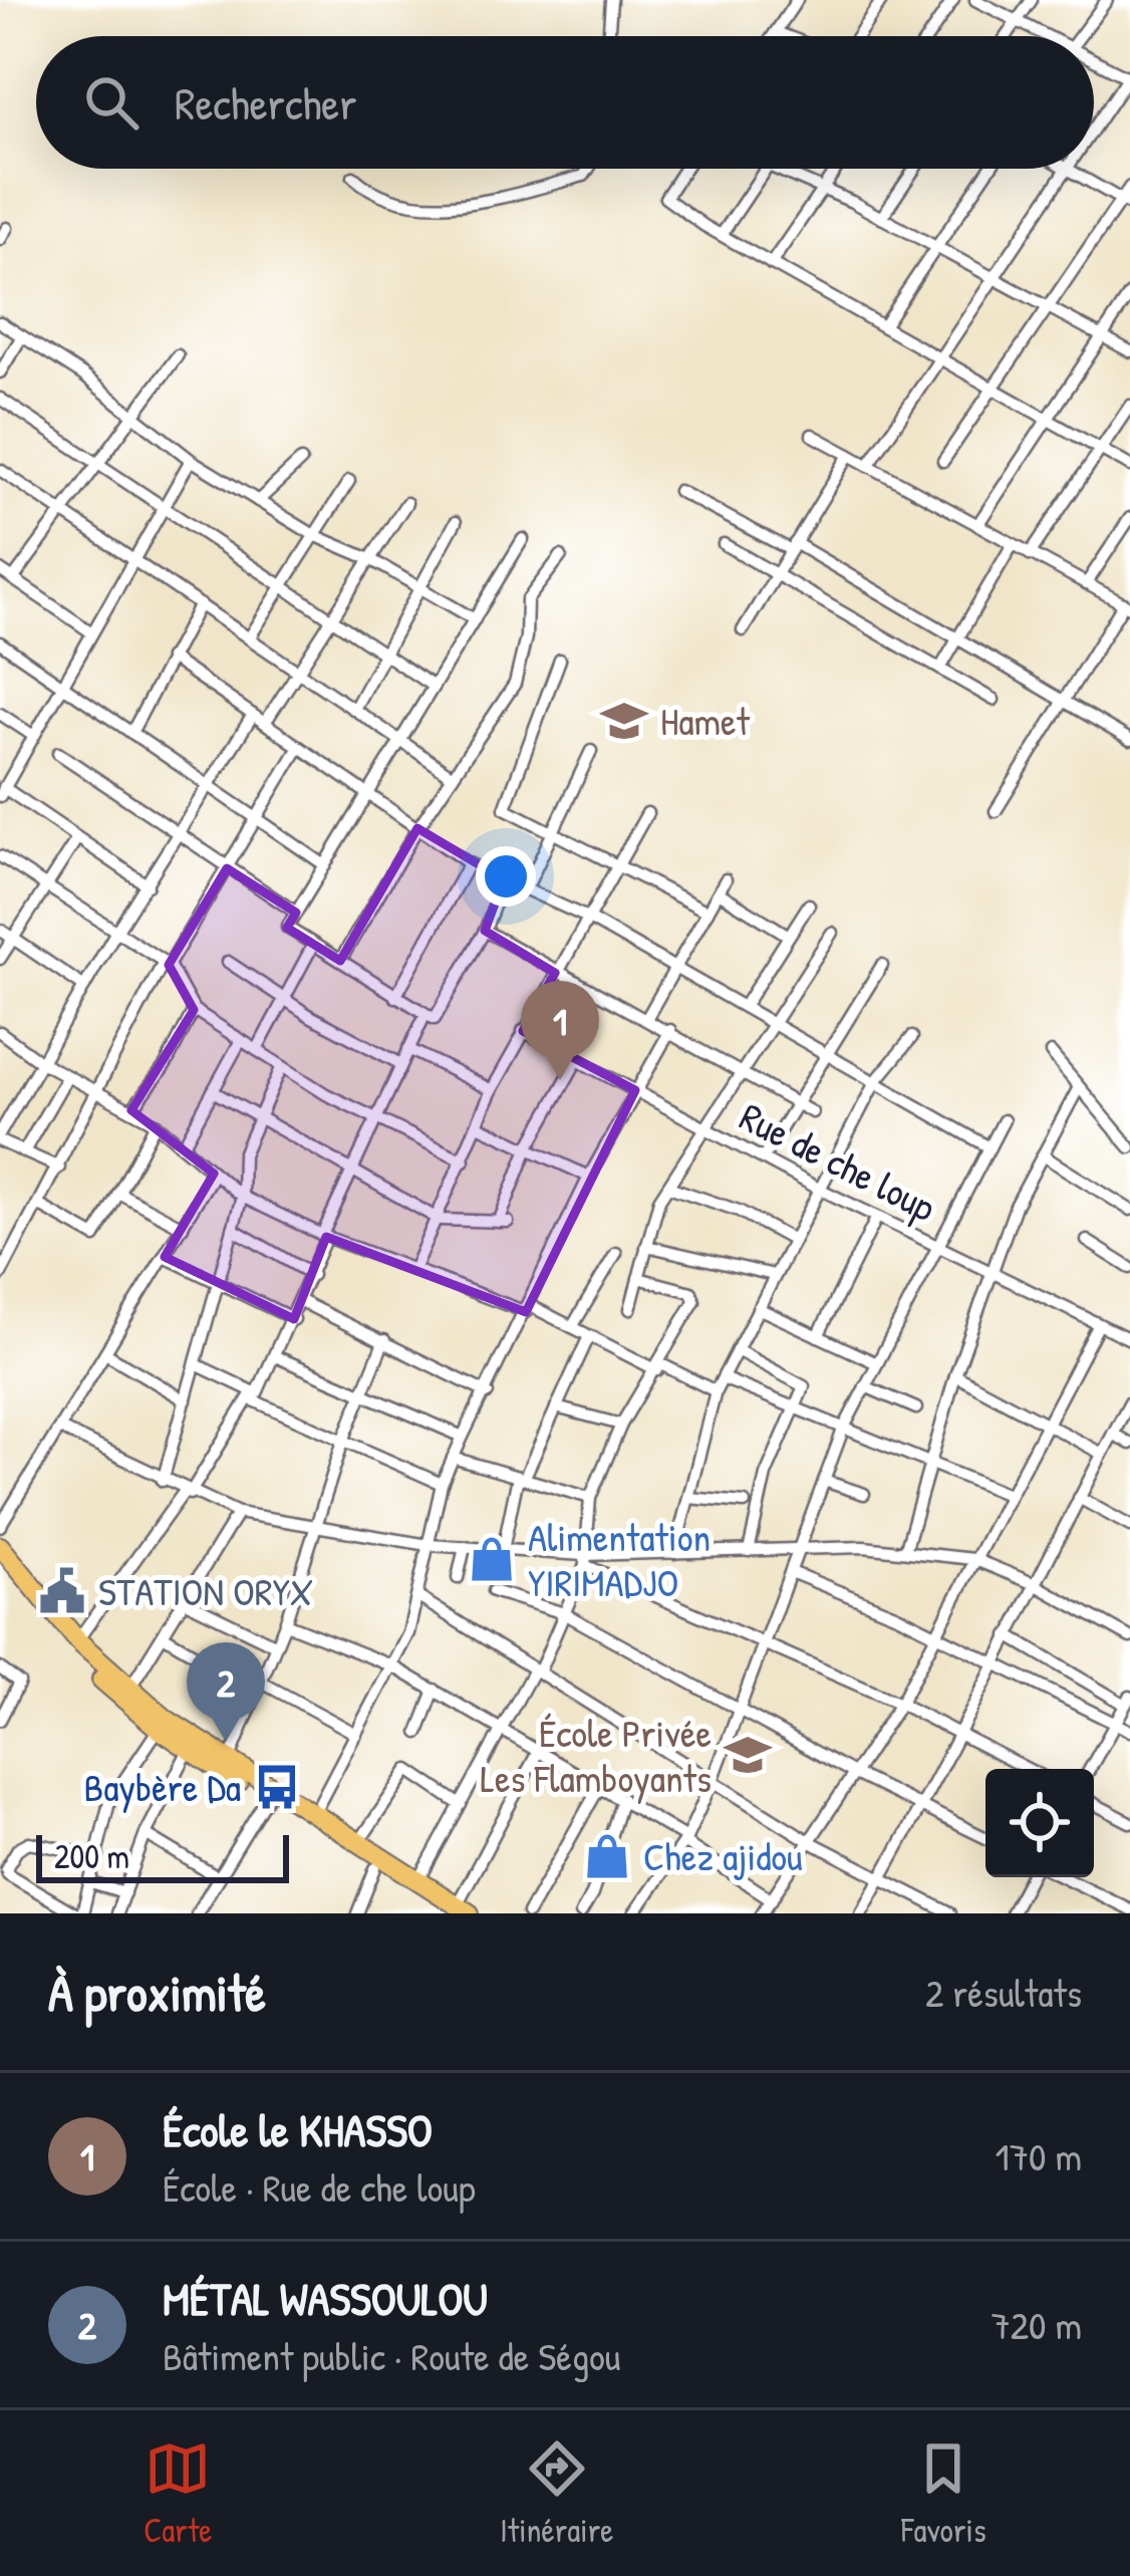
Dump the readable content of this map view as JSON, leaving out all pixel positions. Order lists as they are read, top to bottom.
{
  "streets": {
    "street": ["Rue de che loup"]
  },
  "places": {
    "school or university": ["Hamet", "École Privée Les Flamboyants"],
    "shop": ["Alimentation YIRIMADJO", "Chez ajidou"],
    "public building": ["STATION ORYX"],
    "bus stop": ["Baybère Da"]
  },
  "scale_bar": "200 m",
  "page": {
    "search": "Rechercher",
    "pins": ["1", "2"],
    "scale": "200 m",
    "heading": ["À proximité", "2 résultats"],
    "list": [
      {
        "mark": "1",
        "name": "École le KHASSO",
        "note": "École · Rue de che loup",
        "value": "170 m"
      },
      {
        "mark": "2",
        "name": "MÉTAL WASSOULOU",
        "note": "Bâtiment public · Route de Ségou",
        "value": "720 m"
      }
    ],
    "nav": ["Carte", "Itinéraire", "Favoris"]
  }
}
